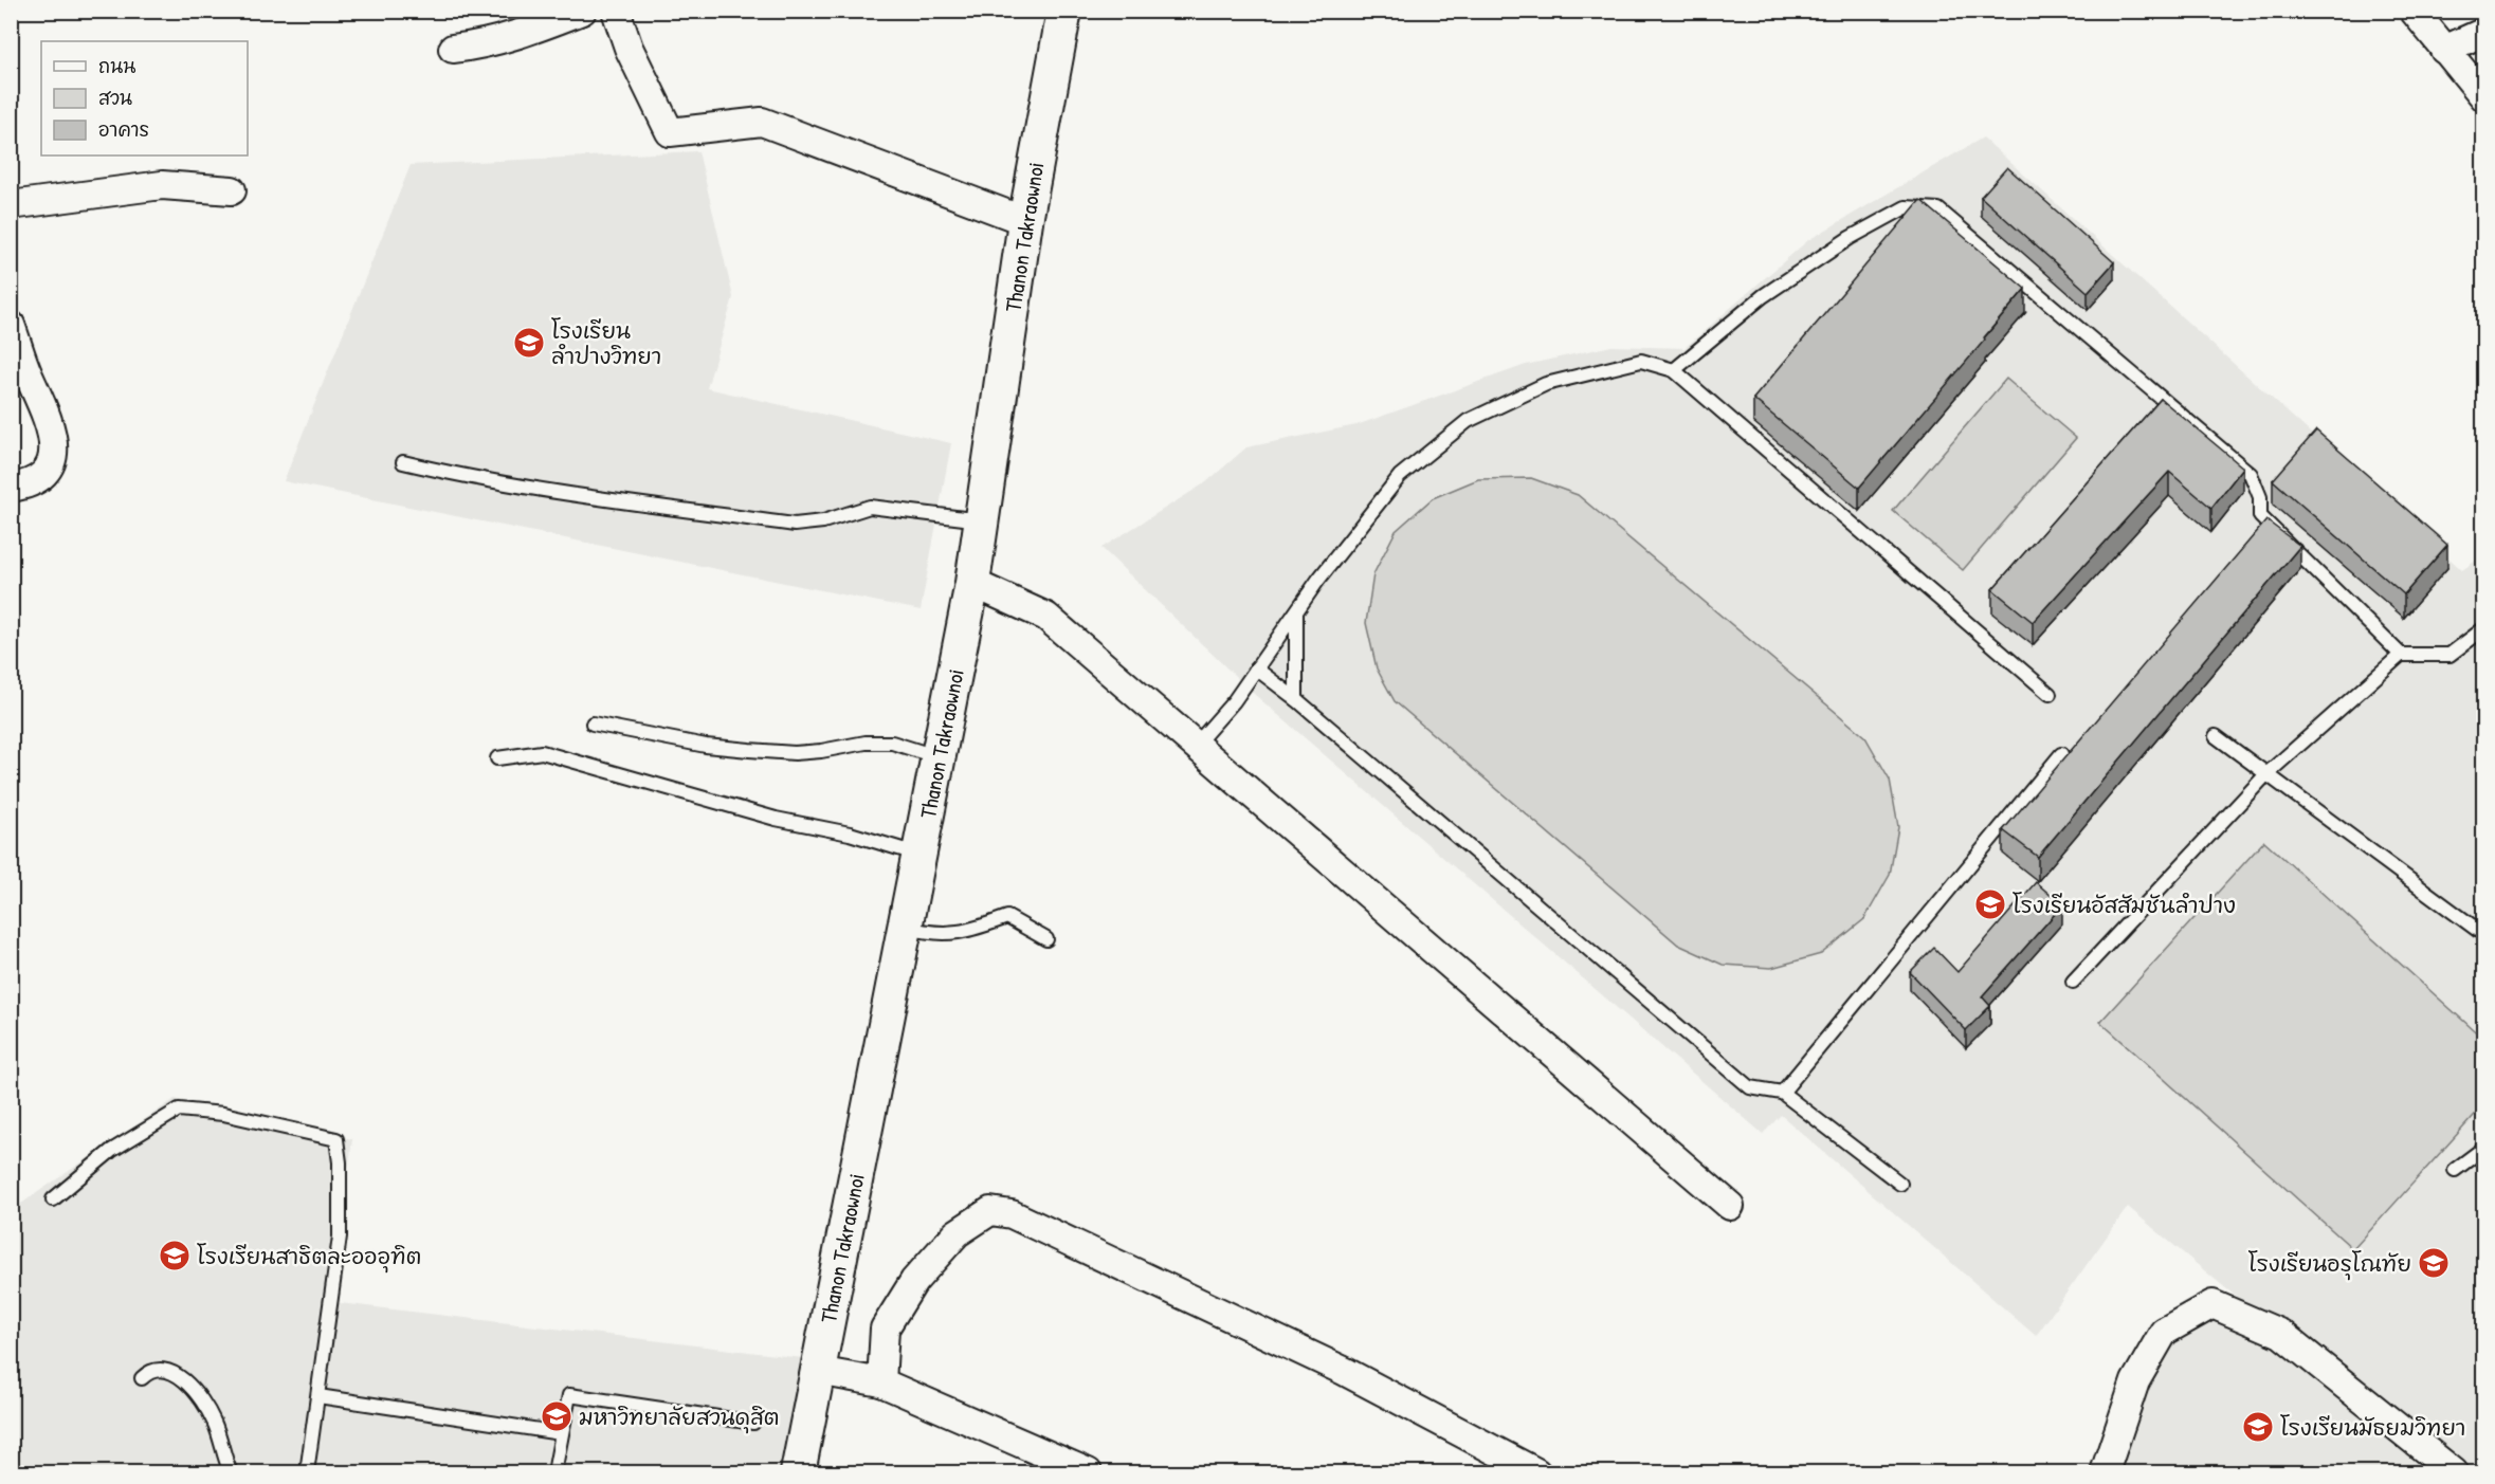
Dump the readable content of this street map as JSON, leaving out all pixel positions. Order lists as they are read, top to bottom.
{
  "streets": {
    "street": ["Thanon Takraownoi"]
  },
  "places": {
    "school or university": [
      "โรงเรียน ลำปางวิทยา",
      "โรงเรียนอัสสัมชันลำปาง",
      "โรงเรียนสาธิตละอออุทิต",
      "โรงเรียนอรุโณทัย",
      "มหาวิทยาลัยสวนดุสิต",
      "โรงเรียนมัธยมวิทยา"
    ]
  },
  "legend": ["ถนน", "สวน", "อาคาร"]
}
